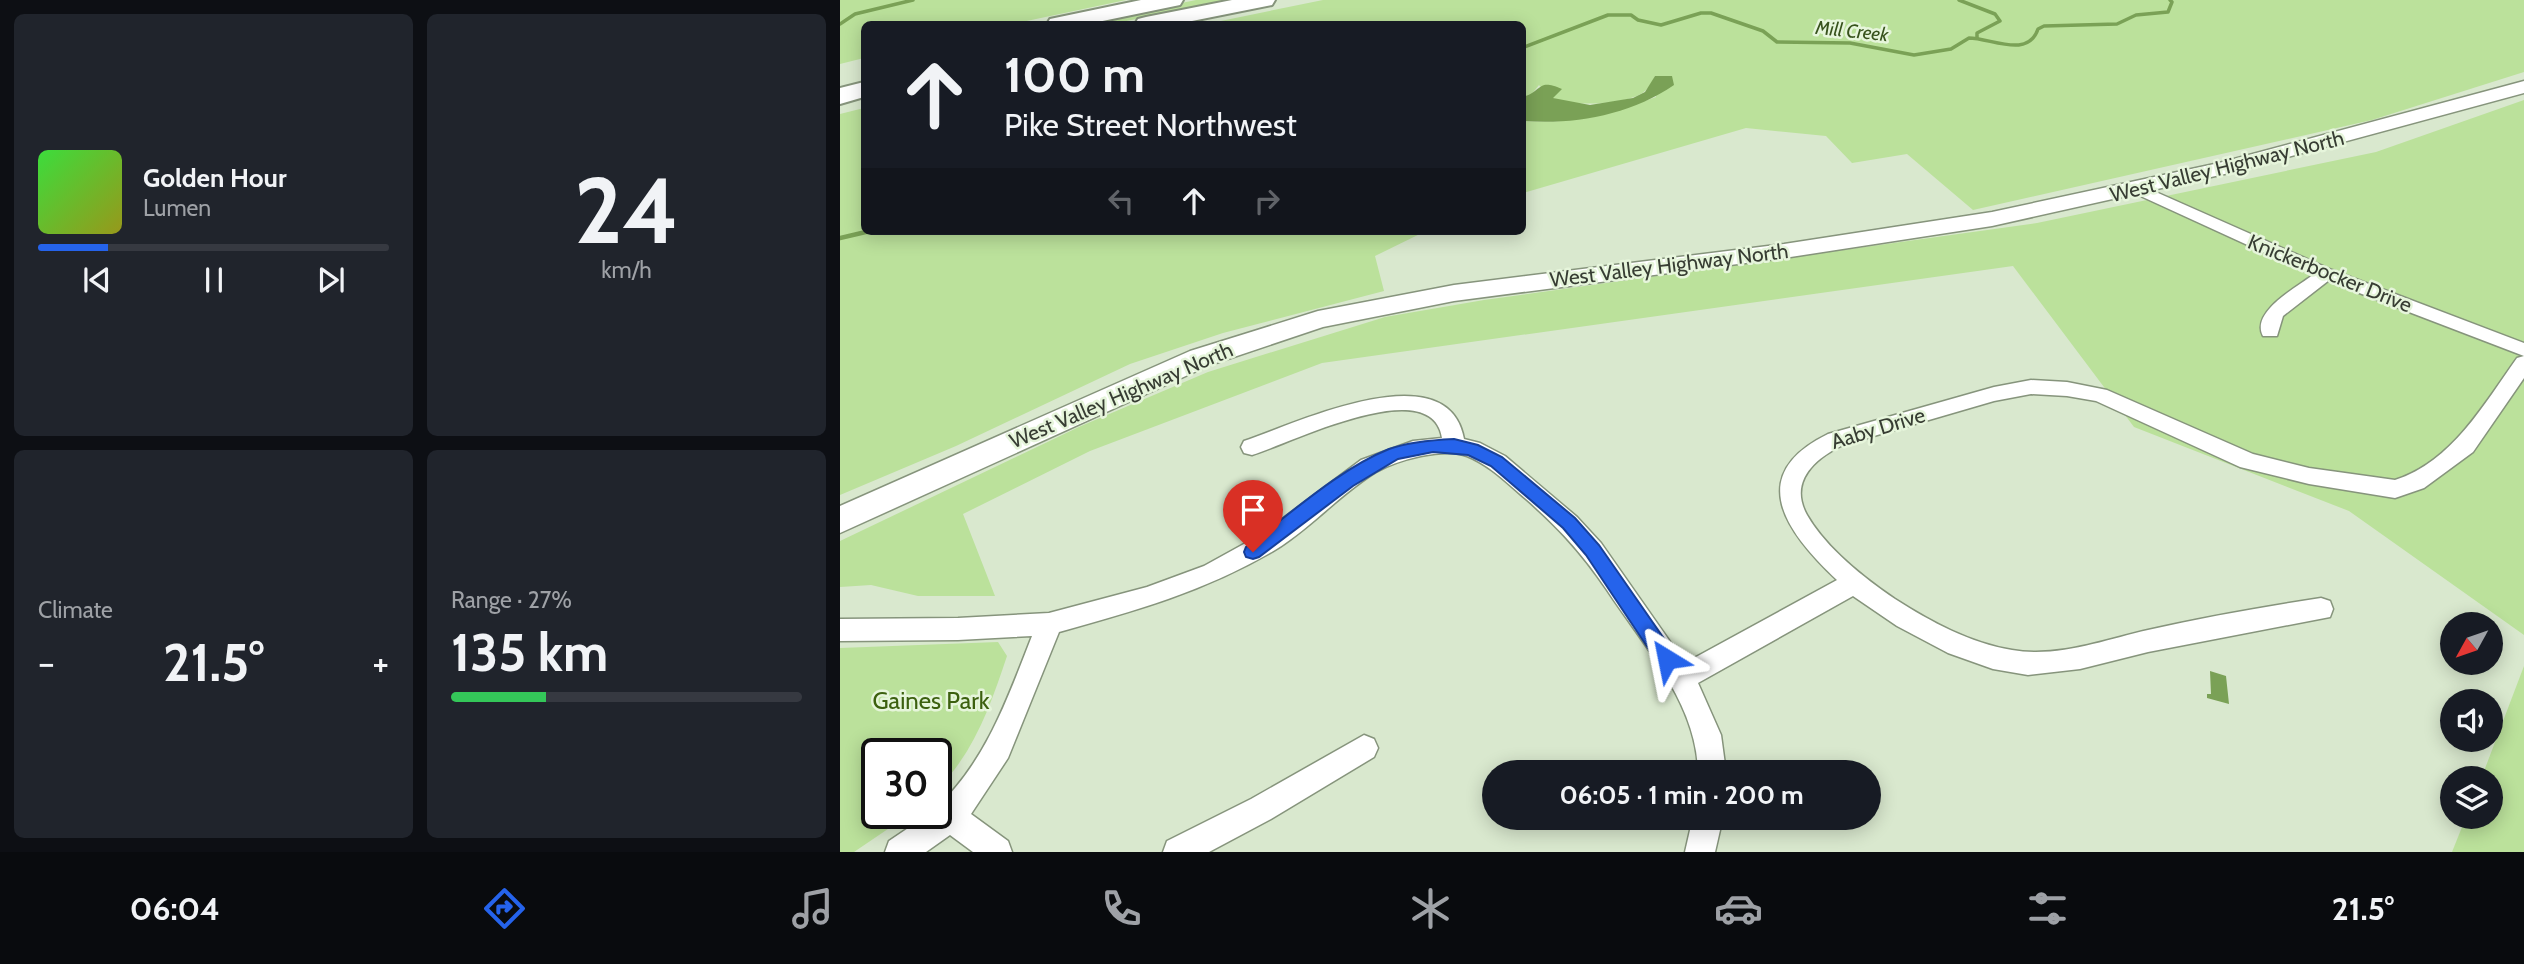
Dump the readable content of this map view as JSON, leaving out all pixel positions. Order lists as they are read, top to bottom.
{
  "streets": {
    "main road": ["West Valley Highway North"],
    "street": ["Knickerbocker Drive", "Aaby Drive"]
  },
  "crossings": [
    ["West Valley Highway North", "Knickerbocker Drive"]
  ],
  "water": ["Mill Creek"],
  "parks": ["Gaines Park"],
  "north": "bottom left",
  "page": {
    "tile": [
      ["24", "km/h"],
      "Climate",
      ["Range · 27%", "135 km"]
    ],
    "turn": ["100 m", "Pike Street Northwest"],
    "song": ["Golden Hour", "Lumen"],
    "heat": ["−", "21.5°", "+"],
    "limit": "30",
    "trip": "06:05 · 1 min · 200 m",
    "tabs": ["06:04", "21.5°"]
  }
}
